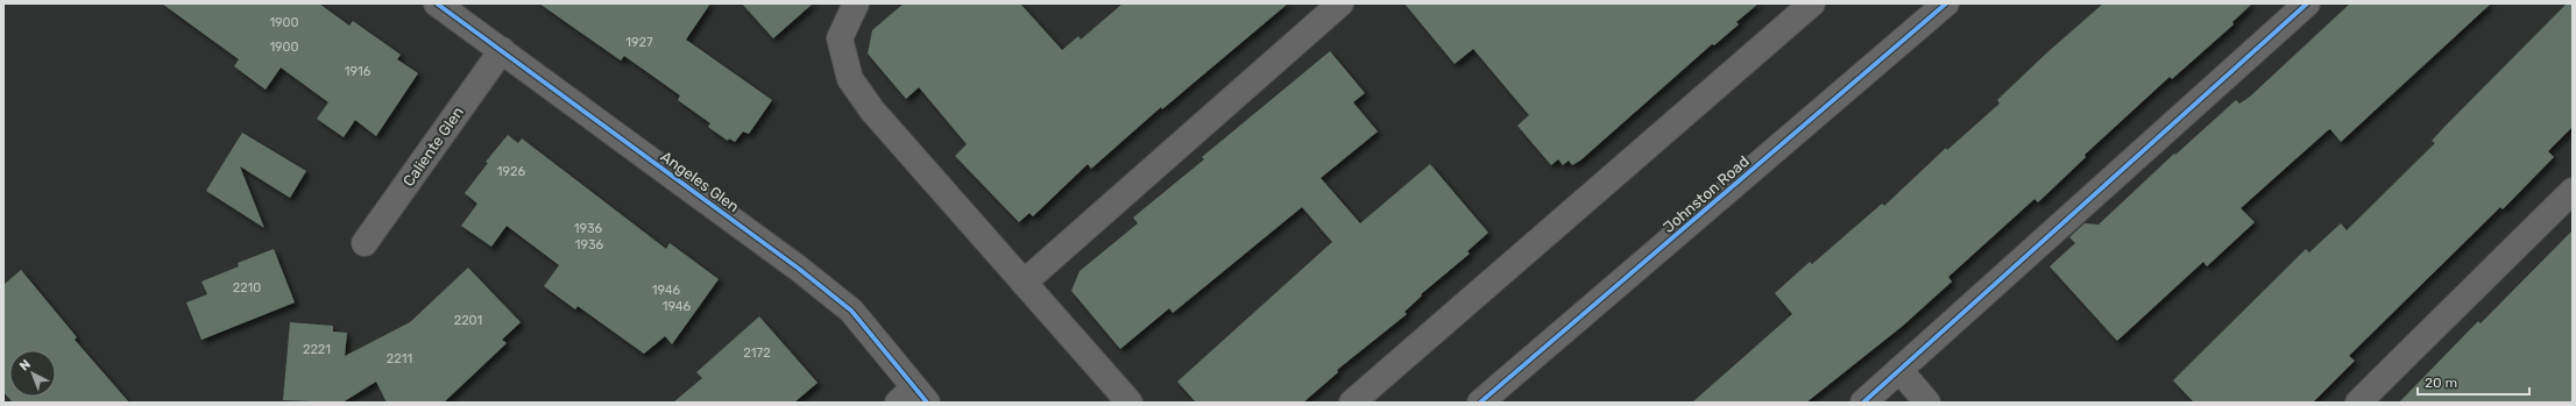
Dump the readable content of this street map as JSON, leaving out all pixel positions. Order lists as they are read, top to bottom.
{
  "streets": {
    "street": ["Caliente Glen", "Angeles Glen", "Johnston Road"]
  },
  "crossings": [
    ["Caliente Glen", "Angeles Glen"]
  ],
  "house_numbers": [
    "1900",
    "1927",
    "1900",
    "1916",
    "1926",
    "1936",
    "1936",
    "2210",
    "1946",
    "1946",
    "2201",
    "2221",
    "2172",
    "2211"
  ],
  "scale_bar": "20 m",
  "north": "top left"
}
